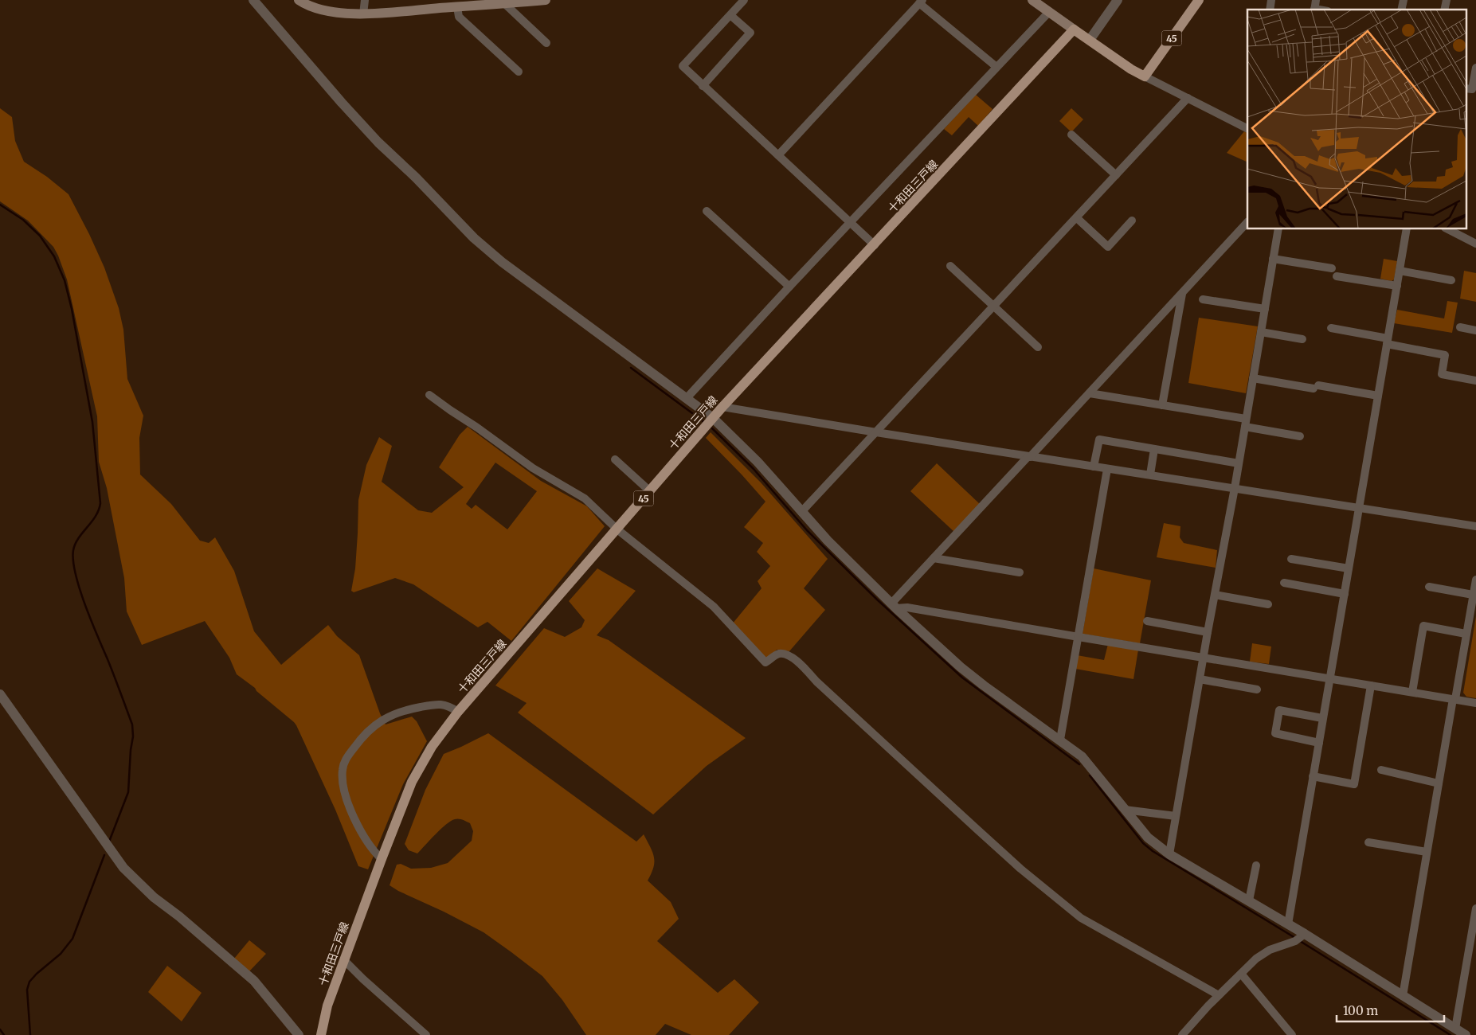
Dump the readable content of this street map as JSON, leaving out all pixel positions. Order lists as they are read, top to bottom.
{
  "streets": {
    "main road": ["45", "十和田三戸線"]
  },
  "scale_bar": "100 m"
}
